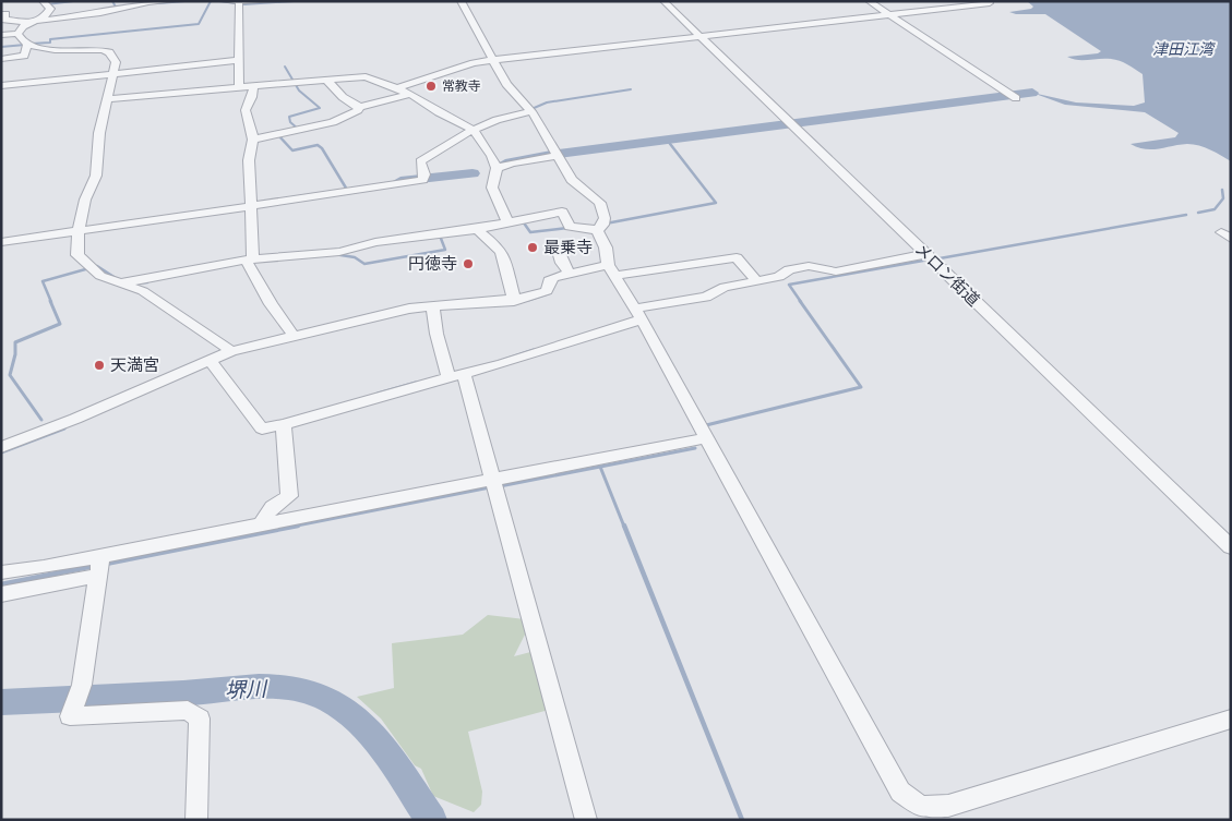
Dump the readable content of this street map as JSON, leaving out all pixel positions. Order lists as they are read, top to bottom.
{
  "streets": {
    "street": ["メロン街道"]
  },
  "water": ["津田江湾", "堺川"],
  "places": [
    "常教寺",
    "最乗寺",
    "円徳寺",
    "天満宮"
  ]
}
